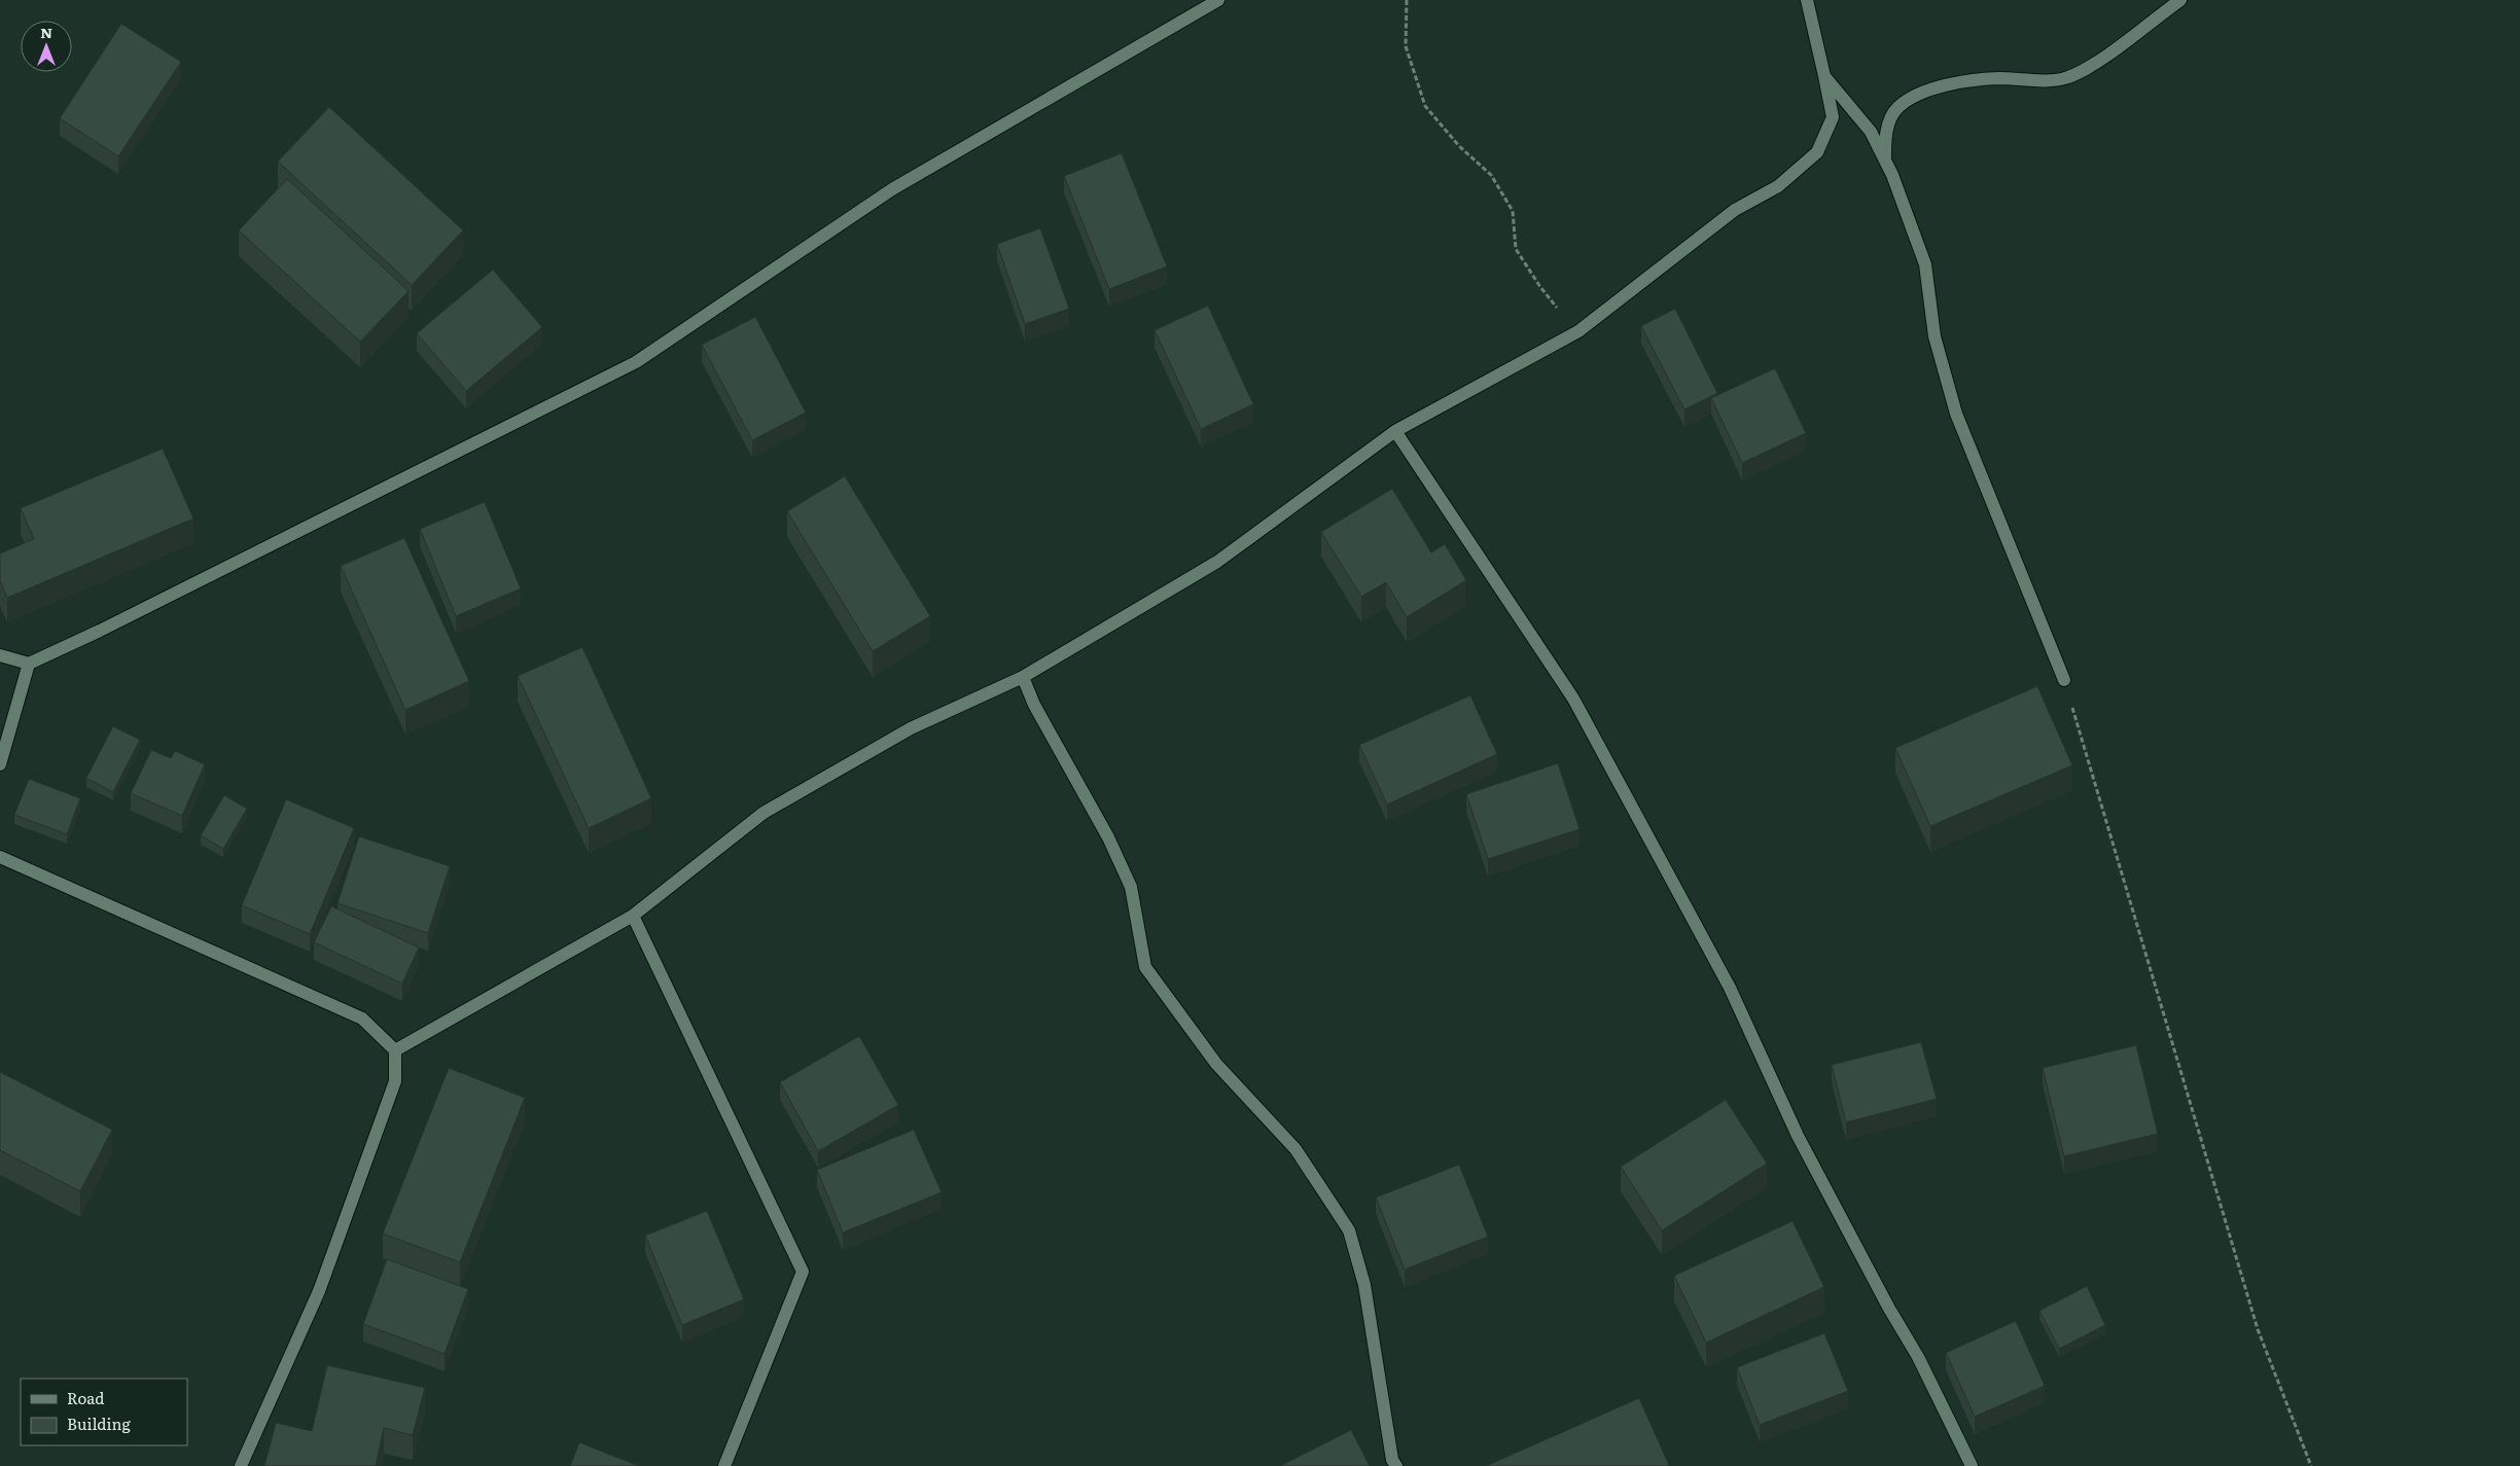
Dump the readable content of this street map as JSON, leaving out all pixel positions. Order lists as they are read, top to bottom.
{
  "legend": ["Road", "Building"],
  "north": "top"
}
